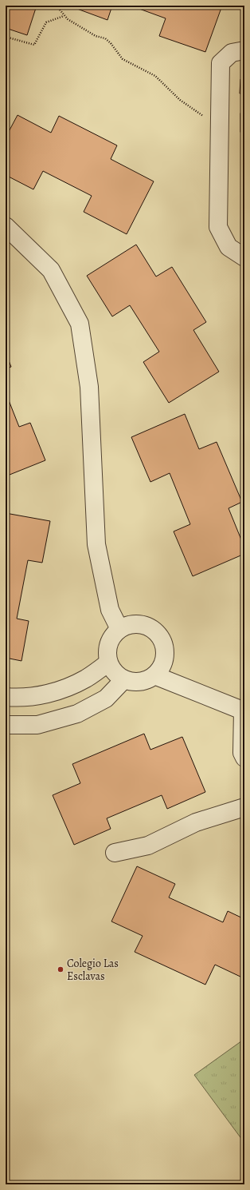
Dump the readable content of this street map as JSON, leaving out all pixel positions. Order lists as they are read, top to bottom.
{
  "places": ["Colegio Las Esclavas"]
}
